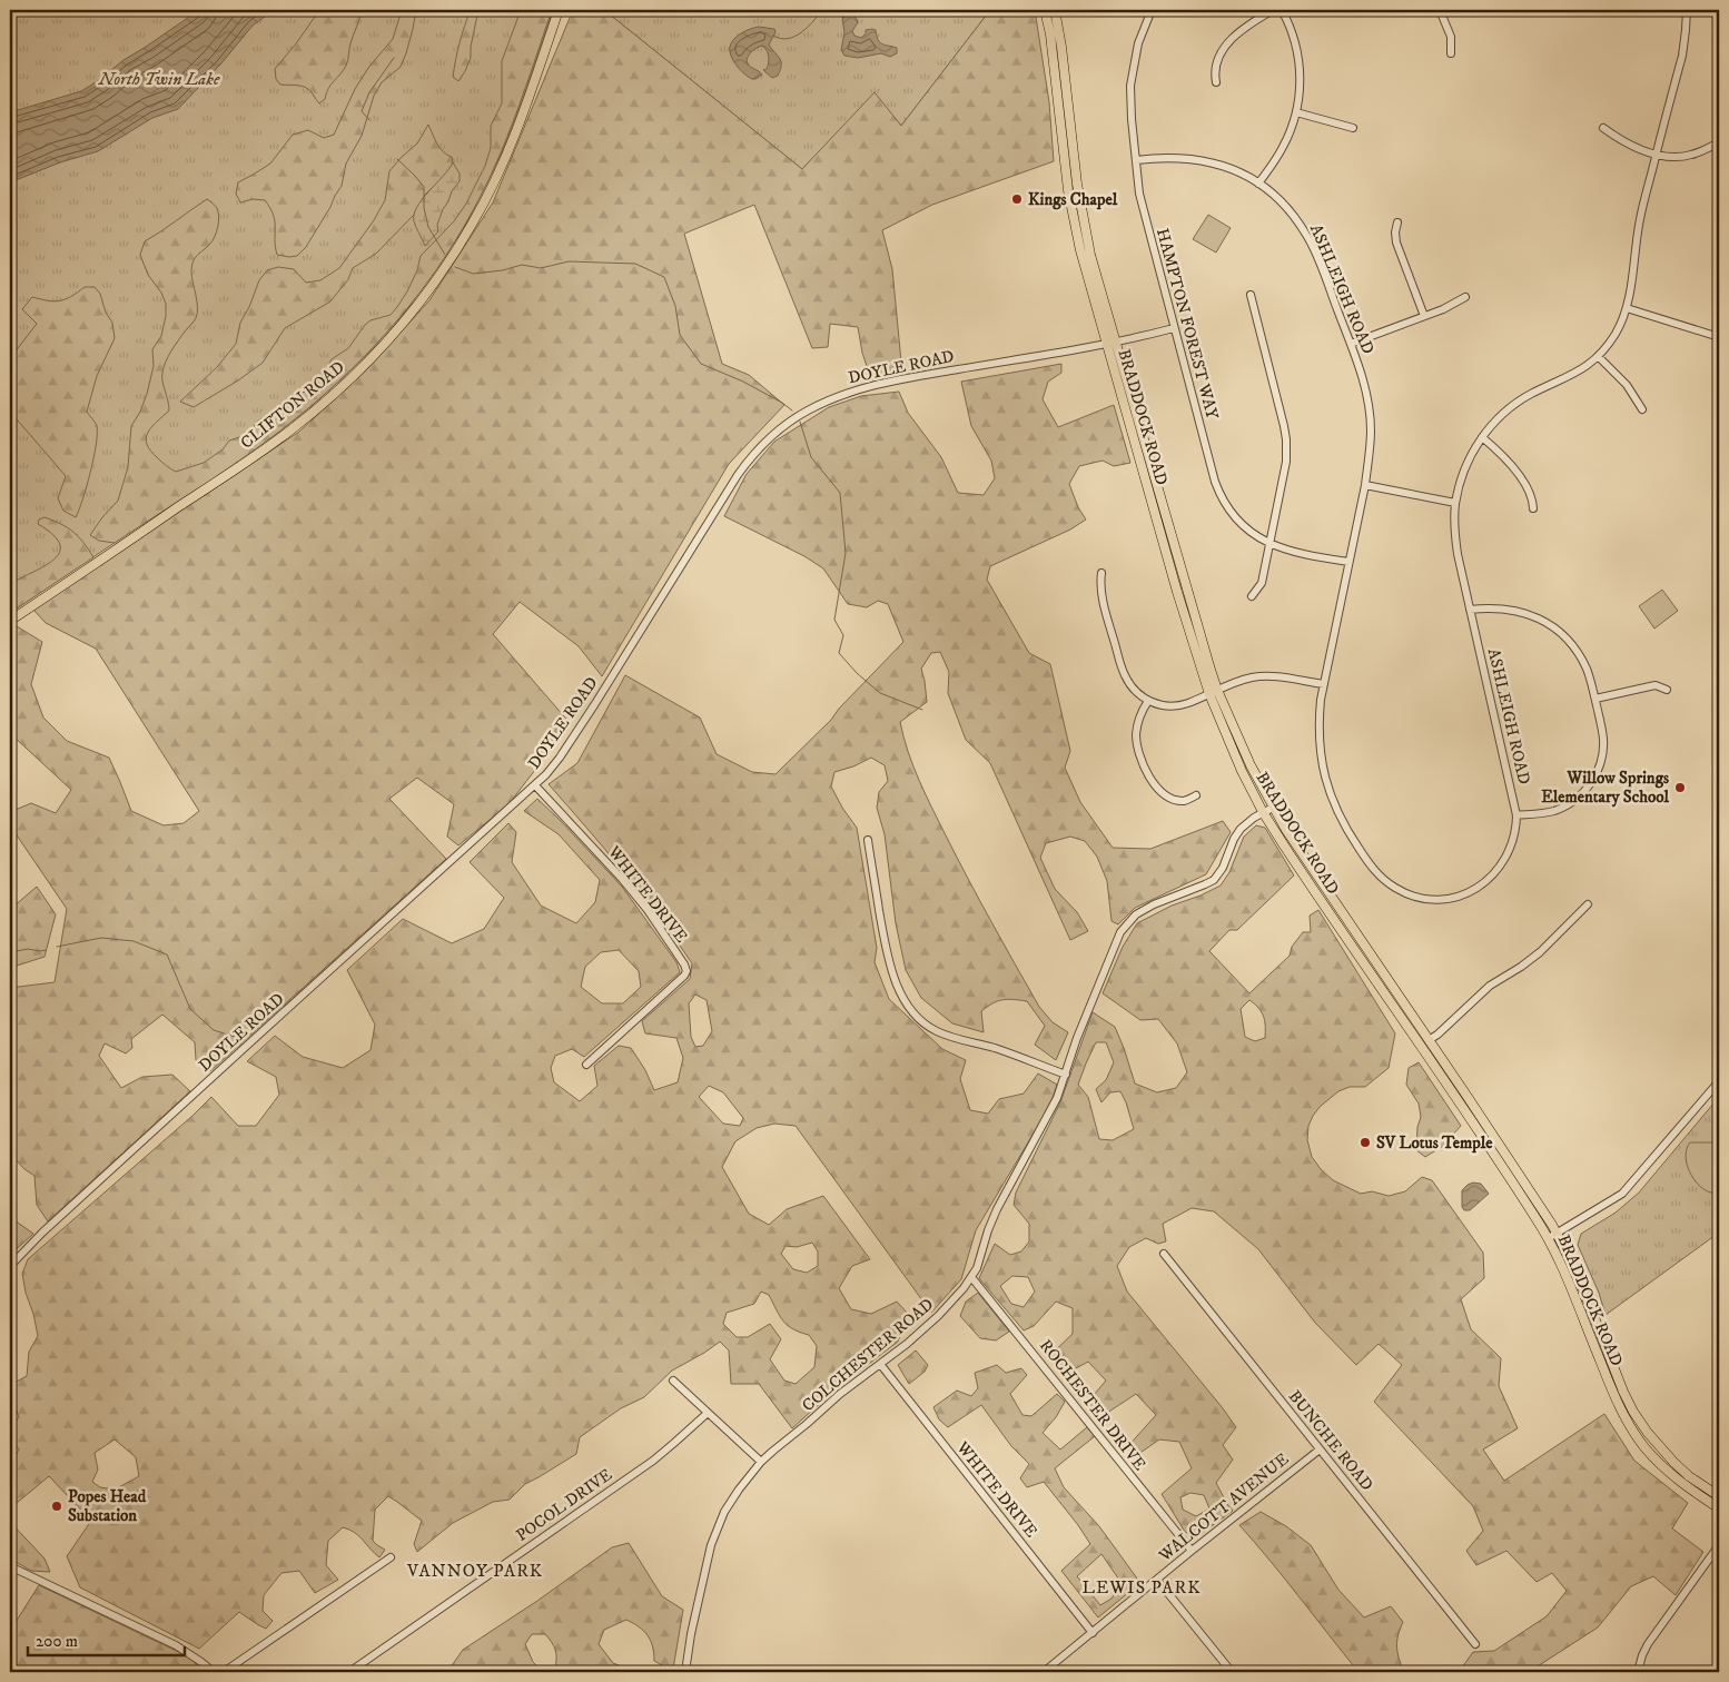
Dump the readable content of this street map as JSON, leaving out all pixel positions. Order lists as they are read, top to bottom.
{
  "streets": {
    "main road": ["CLIFTON ROAD", "BRADDOCK ROAD"],
    "street": [
      "ASHLEIGH ROAD",
      "HAMPTON FOREST WAY",
      "DOYLE ROAD",
      "WHITE DRIVE",
      "COLCHESTER ROAD",
      "ROCHESTER DRIVE",
      "BUNCHE ROAD",
      "POCOL DRIVE",
      "WALCOTT AVENUE"
    ]
  },
  "crossings": [
    ["ASHLEIGH ROAD", "HAMPTON FOREST WAY"],
    ["HAMPTON FOREST WAY", "DOYLE ROAD"],
    ["DOYLE ROAD", "BRADDOCK ROAD"],
    ["DOYLE ROAD", "WHITE DRIVE"],
    ["BRADDOCK ROAD", "COLCHESTER ROAD"],
    ["WHITE DRIVE", "COLCHESTER ROAD"],
    ["WHITE DRIVE", "WALCOTT AVENUE"],
    ["COLCHESTER ROAD", "ROCHESTER DRIVE"],
    ["ROCHESTER DRIVE", "WALCOTT AVENUE"],
    ["BUNCHE ROAD", "WALCOTT AVENUE"]
  ],
  "districts": ["VANNOY PARK", "LEWIS PARK"],
  "water": ["North Twin Lake"],
  "places": [
    "Kings Chapel",
    "Willow Springs Elementary School",
    "SV Lotus Temple",
    "Popes Head Substation"
  ],
  "scale_bar": "200 m"
}
